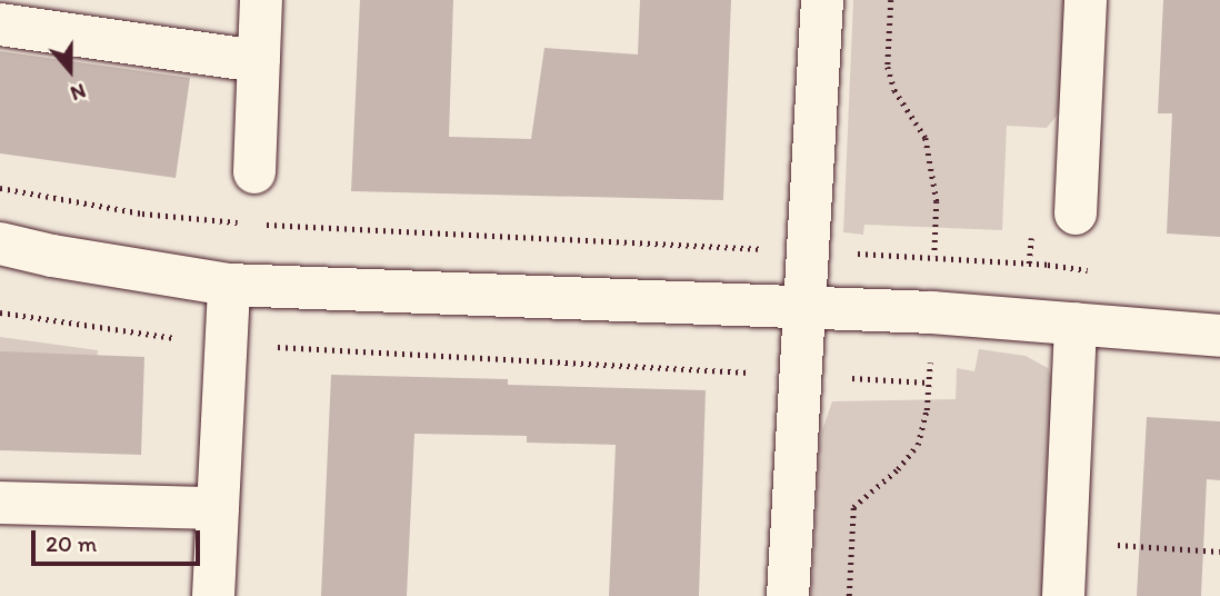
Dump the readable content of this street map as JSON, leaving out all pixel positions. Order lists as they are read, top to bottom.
{
  "scale_bar": "20 m",
  "north": "bottom"
}
